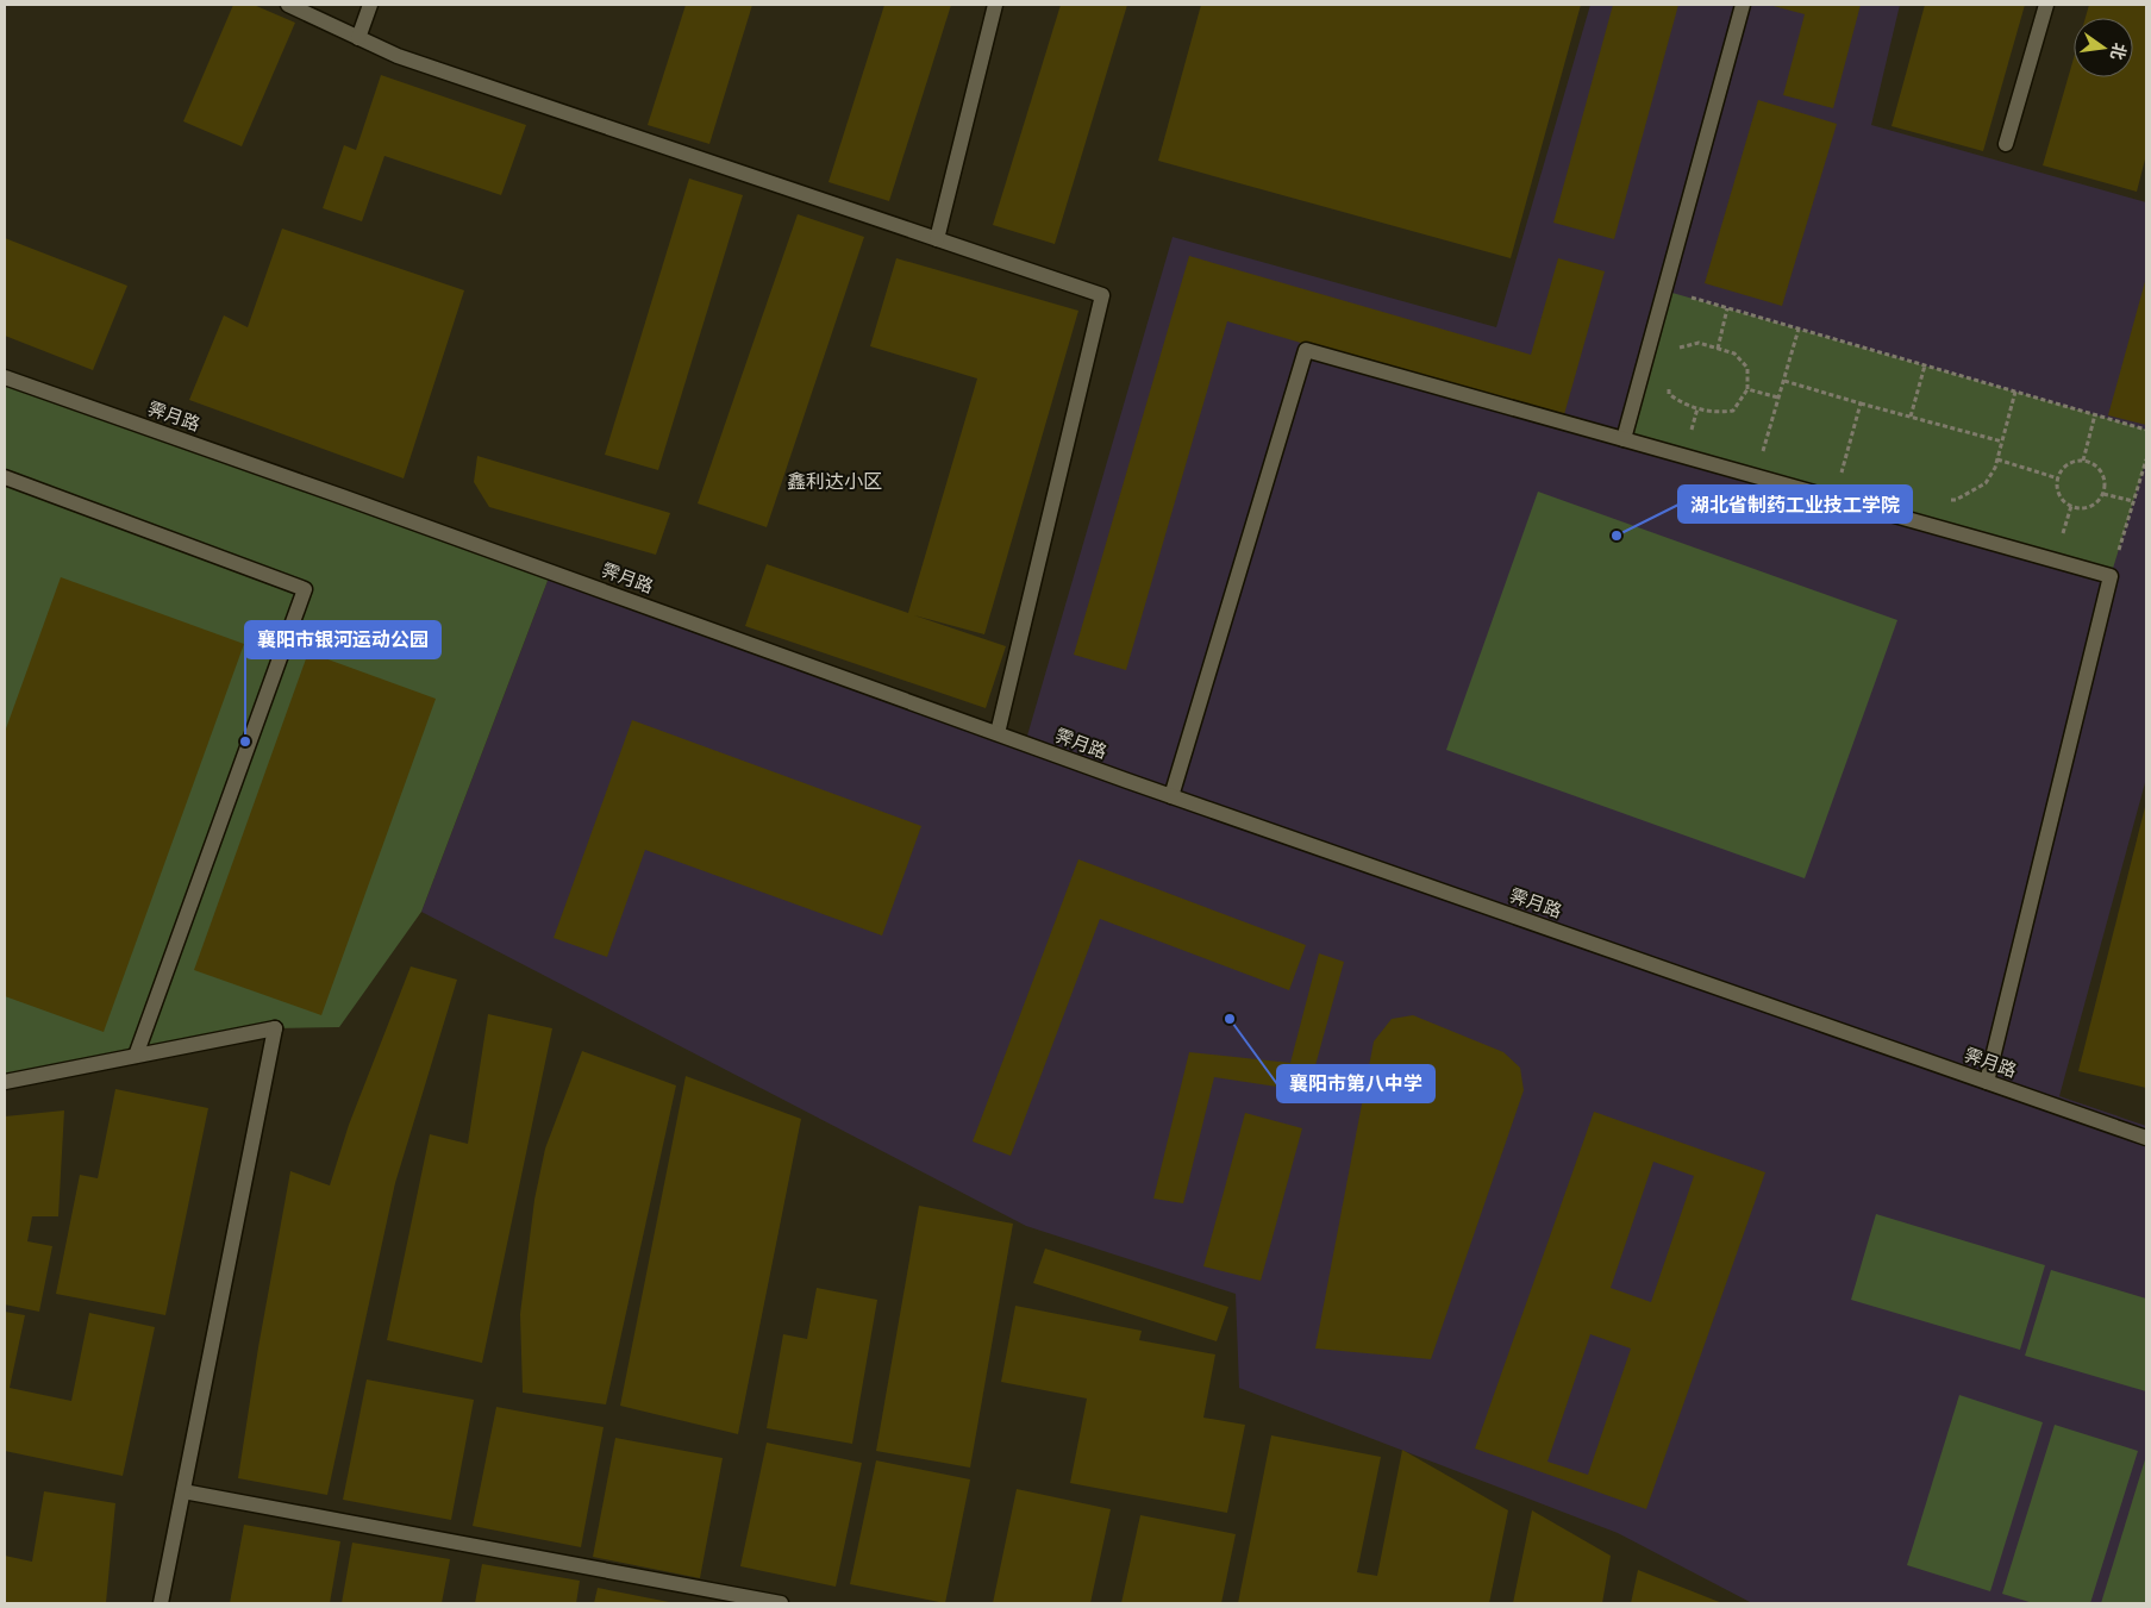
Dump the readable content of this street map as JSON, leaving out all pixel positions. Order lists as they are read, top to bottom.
{
  "streets": {
    "street": ["霁月路"]
  },
  "districts": ["鑫利达小区"],
  "places": ["湖北省制药工业技工学院", "襄阳市银河运动公园", "襄阳市第八中学"],
  "north": "right"
}
